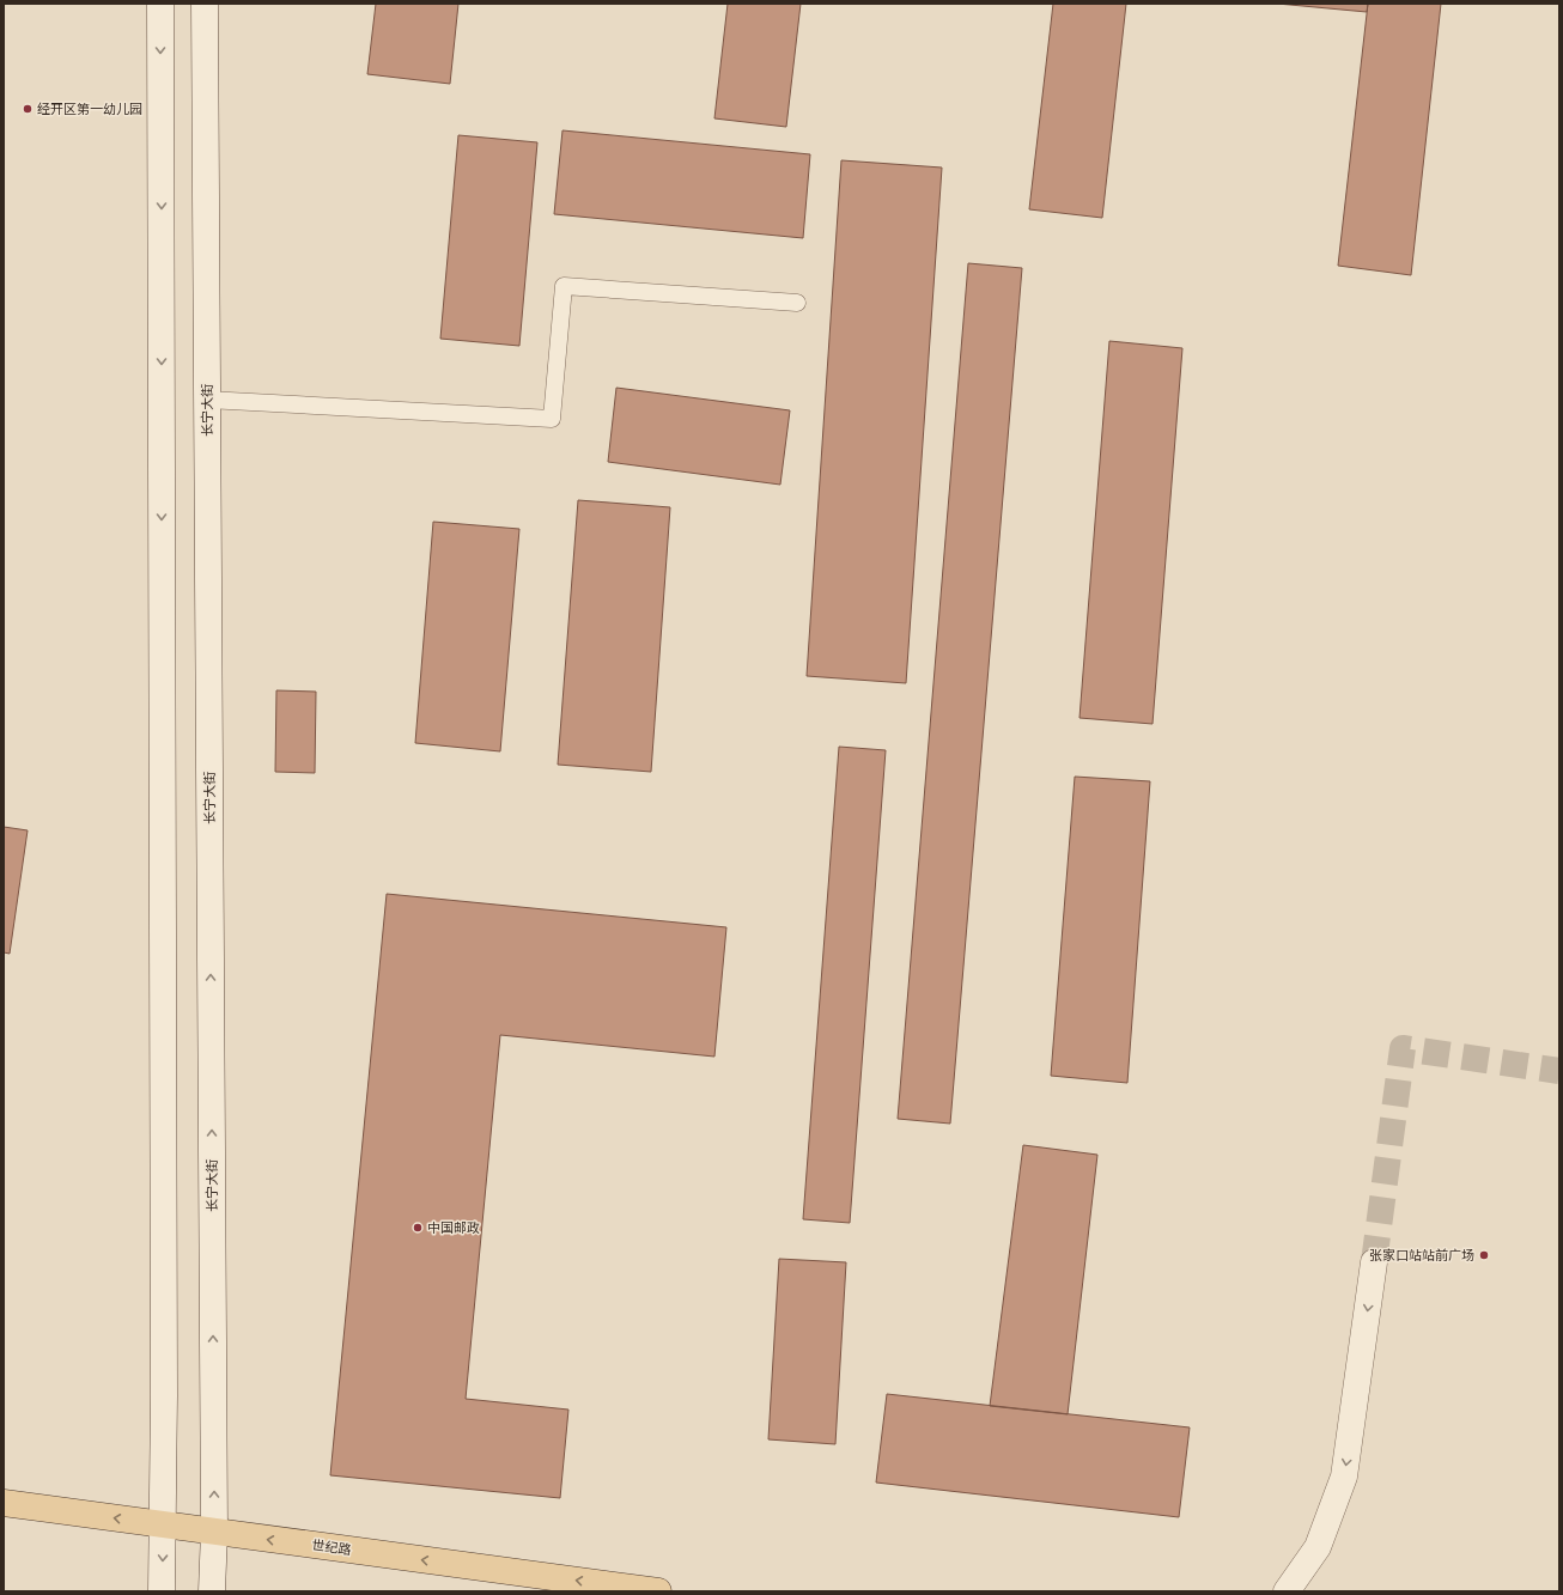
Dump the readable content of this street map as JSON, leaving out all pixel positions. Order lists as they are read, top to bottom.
{
  "streets": {
    "main road": ["长宁大街", "世纪路"]
  },
  "crossings": [
    ["长宁大街", "世纪路"]
  ],
  "one_way": ["世纪路"],
  "places": ["经开区第一幼儿园", "中国邮政", "张家口站站前广场"]
}
